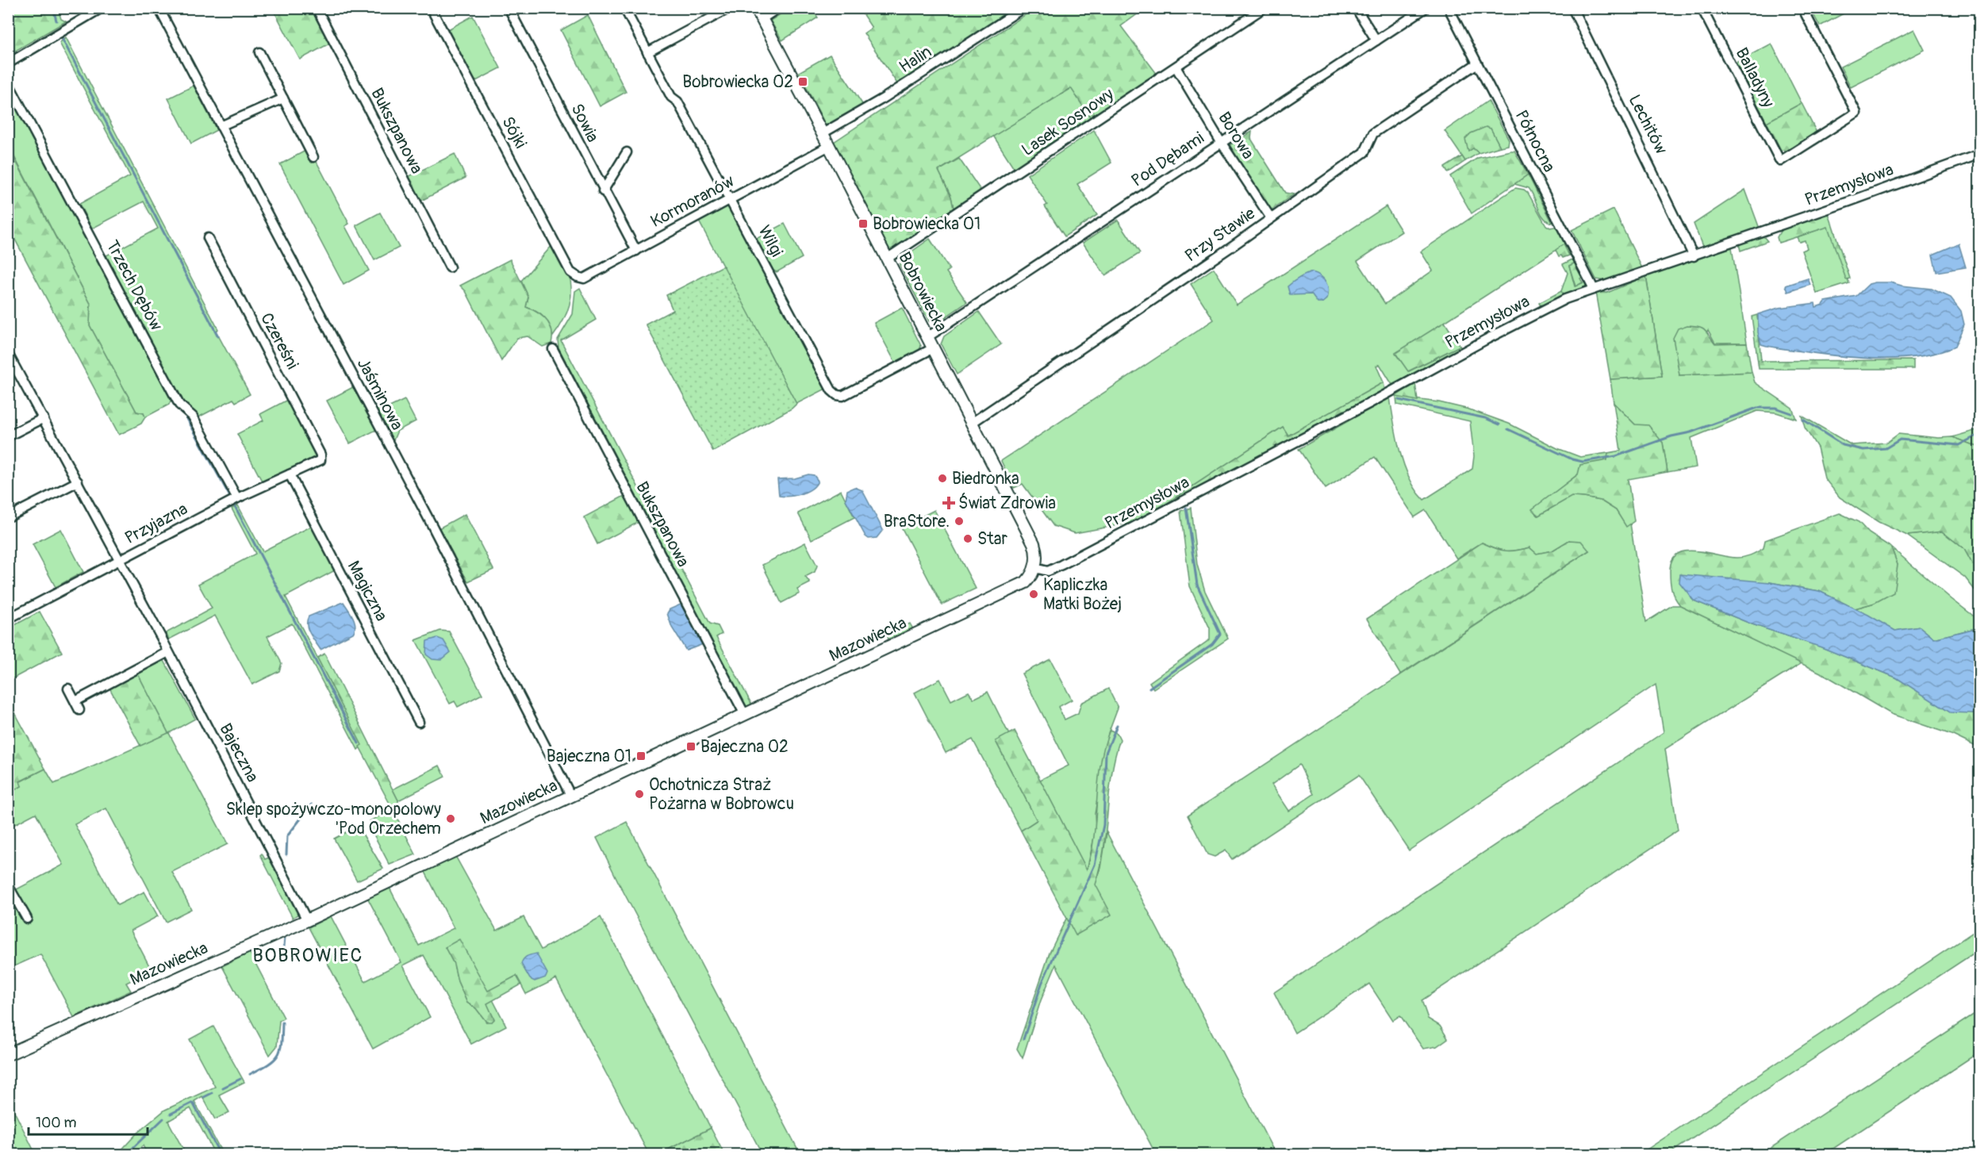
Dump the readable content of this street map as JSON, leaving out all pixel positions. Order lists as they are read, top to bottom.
{
  "streets": {
    "street": [
      "Halin",
      "Balladyny",
      "Lasek Sosnowy",
      "Sowia",
      "Lechitów",
      "Bukszpanowa",
      "Sójki",
      "Borowa",
      "Północna",
      "Pod Dębami",
      "Przemysłowa",
      "Kormoranów",
      "Przy Stawie",
      "Wilgi",
      "Trzech Dębów",
      "Bobrowiecka",
      "Czereśni",
      "Jaśminowa",
      "Przyjazna",
      "Magiczna",
      "Mazowiecka",
      "Bajeczna"
    ]
  },
  "crossings": [
    ["Halin", "Bobrowiecka"],
    ["Lasek Sosnowy", "Borowa"],
    ["Lasek Sosnowy", "Bobrowiecka"],
    ["Sowia", "Kormoranów"],
    ["Lechitów", "Przemysłowa"],
    ["Bukszpanowa", "Mazowiecka"],
    ["Sójki", "Kormoranów"],
    ["Borowa", "Pod Dębami"],
    ["Borowa", "Przy Stawie"],
    ["Północna", "Przemysłowa"],
    ["Północna", "Przy Stawie"],
    ["Pod Dębami", "Bobrowiecka"],
    ["Przemysłowa", "Bobrowiecka"],
    ["Przemysłowa", "Mazowiecka"],
    ["Kormoranów", "Wilgi"],
    ["Kormoranów", "Bobrowiecka"],
    ["Przy Stawie", "Bobrowiecka"],
    ["Wilgi", "Bobrowiecka"],
    ["Trzech Dębów", "Przyjazna"],
    ["Bobrowiecka", "Mazowiecka"],
    ["Czereśni", "Przyjazna"],
    ["Jaśminowa", "Mazowiecka"],
    ["Przyjazna", "Magiczna"],
    ["Przyjazna", "Bajeczna"],
    ["Mazowiecka", "Bajeczna"]
  ],
  "districts": ["BOBROWIEC"],
  "places": {
    "transit": [
      "Bobrowiecka 02",
      "Bobrowiecka 01",
      "Bajeczna 02",
      "Bajeczna 01"
    ],
    "other": [
      "Biedronka",
      "BraStore.",
      "Star",
      "Kapliczka Matki Bożej",
      "Ochotnicza Straż Pożarna w Bobrowcu",
      "Sklep spożywczo-monopolowy 'Pod Orzechem"
    ],
    "health": ["Świat Zdrowia"]
  },
  "scale_bar": "100 m"
}
